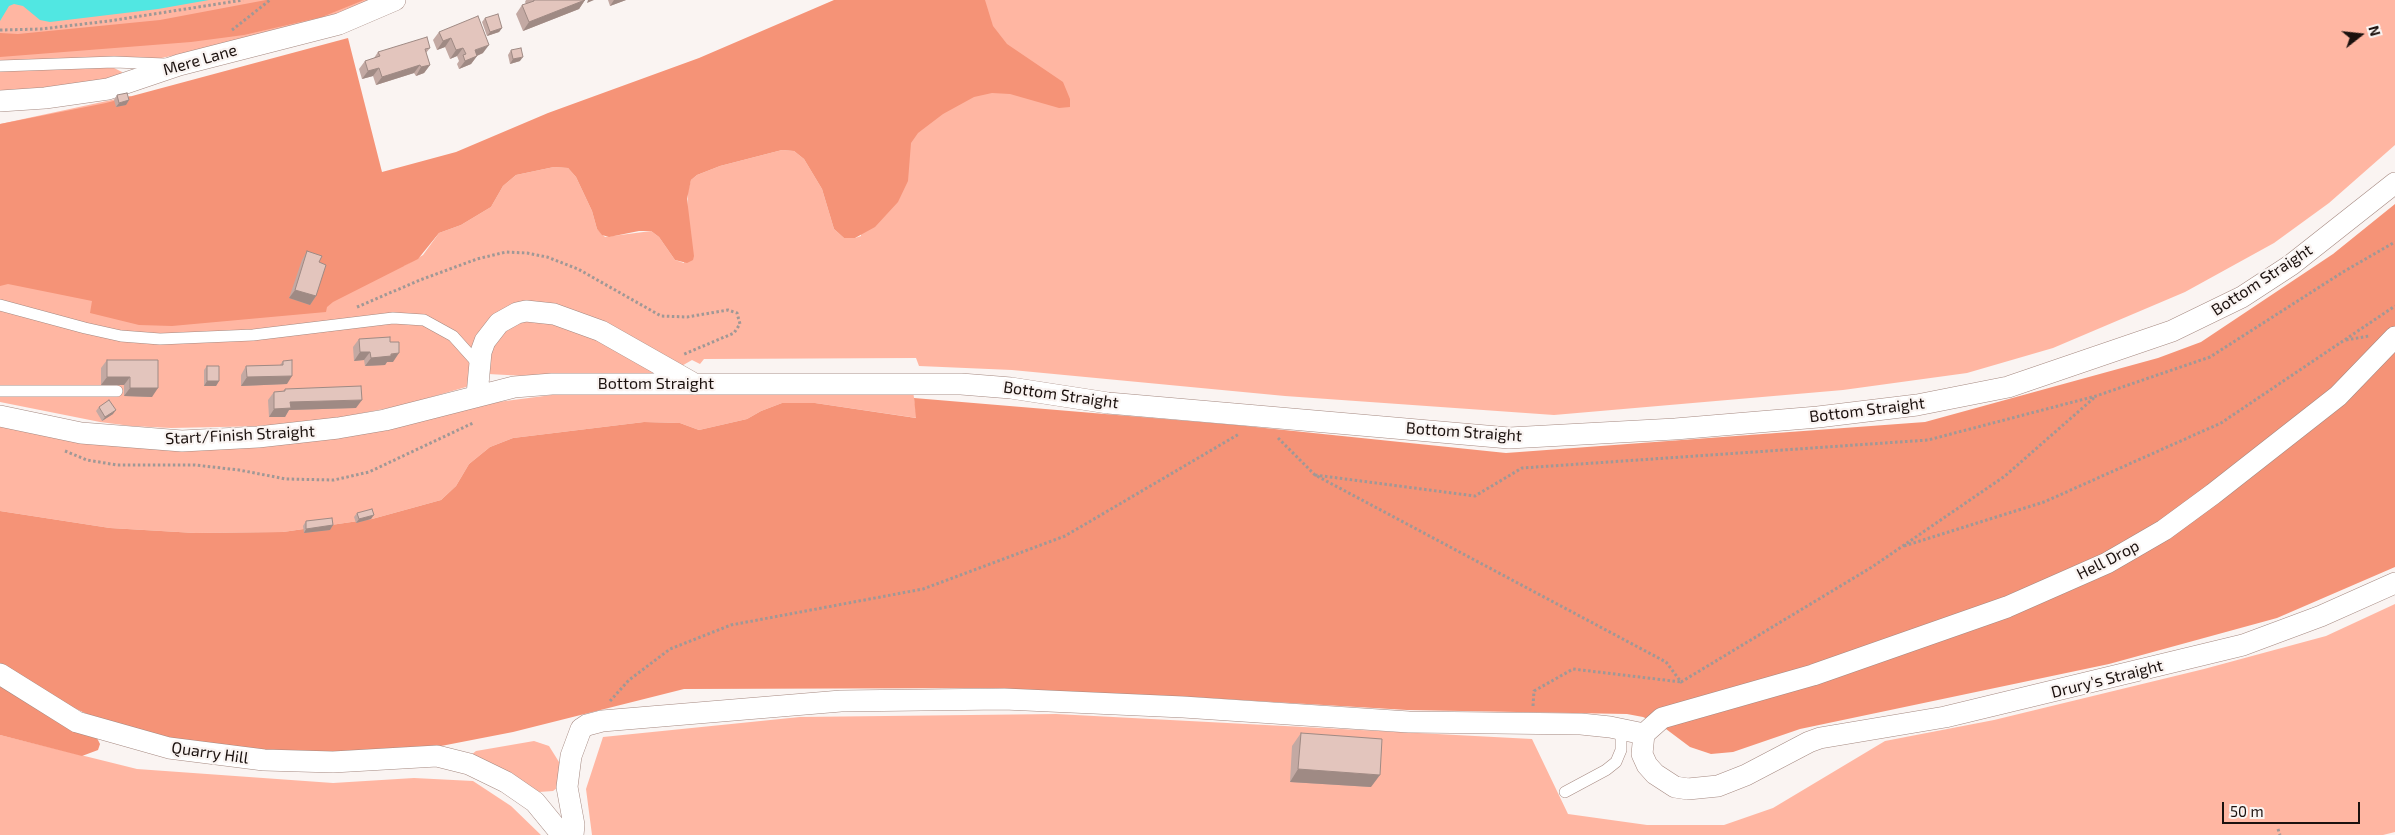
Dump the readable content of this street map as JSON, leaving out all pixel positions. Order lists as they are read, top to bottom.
{
  "streets": {
    "street": [
      "Mere Lane",
      "Bottom Straight",
      "Start/Finish Straight",
      "Hell Drop",
      "Drury's Straight",
      "Quarry Hill"
    ]
  },
  "crossings": [
    ["Bottom Straight", "Start/Finish Straight"],
    ["Hell Drop", "Drury's Straight"]
  ],
  "scale_bar": "50 m",
  "north": "right"
}
